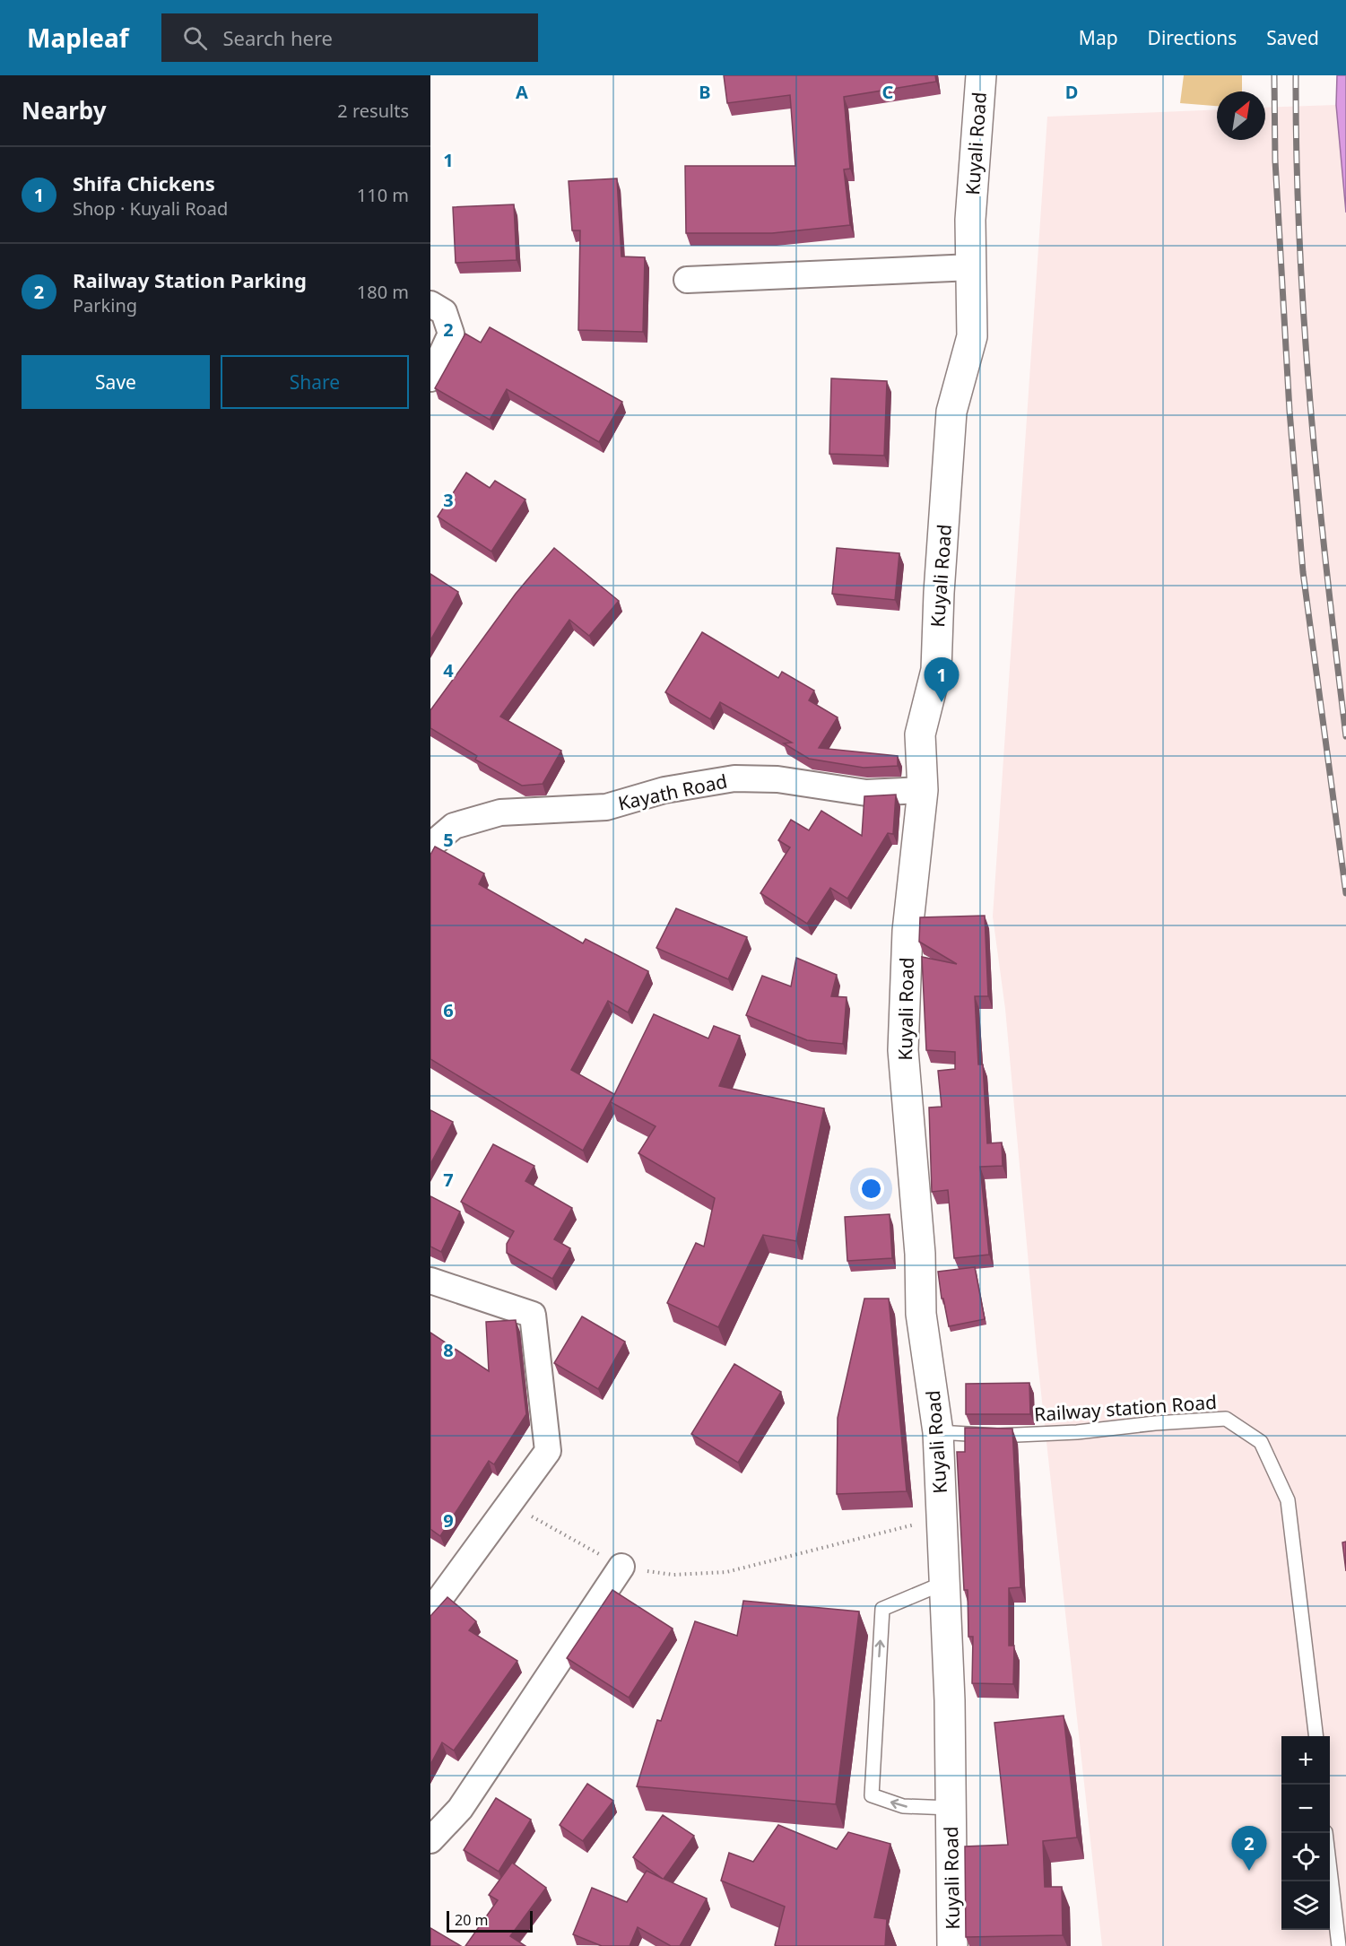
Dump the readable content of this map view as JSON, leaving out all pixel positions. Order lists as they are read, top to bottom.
{
  "streets": {
    "main road": ["Kuyali Road"],
    "street": ["Kayath Road"],
    "lane": ["Railway station Road"]
  },
  "crossings": [
    ["Kuyali Road", "Kayath Road"],
    ["Kuyali Road", "Railway station Road"]
  ],
  "scale_bar": "20 m",
  "north": "top right",
  "page": {
    "header": "Mapleaf",
    "search": "Search here",
    "nav": ["Map", "Directions", "Saved"],
    "heading": ["Nearby", "2 results"],
    "list": [
      {
        "mark": "1",
        "name": "Shifa Chickens",
        "note": "Shop · Kuyali Road",
        "value": "110 m"
      },
      {
        "mark": "2",
        "name": "Railway Station Parking",
        "note": "Parking",
        "value": "180 m"
      }
    ],
    "buttons": ["Save", "Share"],
    "pins": ["1", "2"],
    "map_buttons": ["+", "−"],
    "scale": "20 m"
  },
  "grid": {
    "columns": [
      "A",
      "B",
      "C",
      "D"
    ],
    "rows": [
      "1",
      "2",
      "3",
      "4",
      "5",
      "6",
      "7",
      "8",
      "9"
    ]
  }
}
